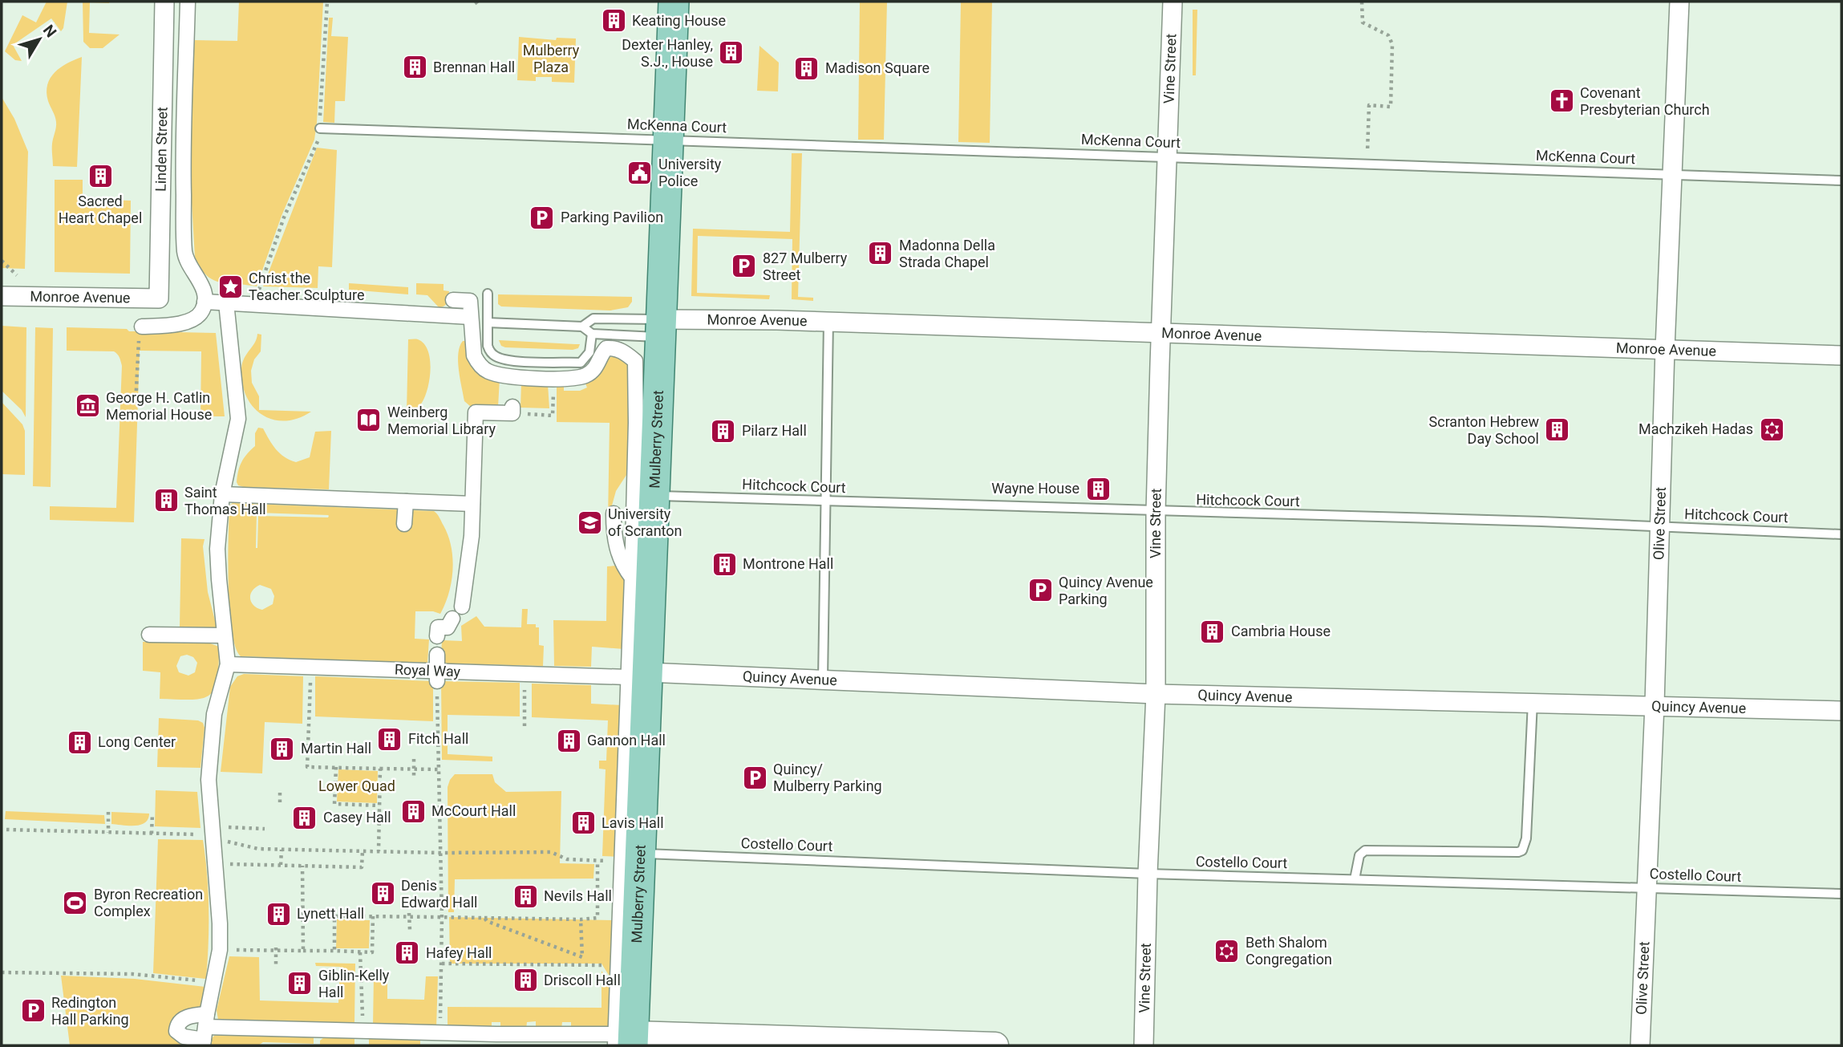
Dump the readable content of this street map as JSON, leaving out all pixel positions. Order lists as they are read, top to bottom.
{
  "streets": {
    "main road": ["Mulberry Street"],
    "street": [
      "Vine Street",
      "Linden Street",
      "Monroe Avenue",
      "Olive Street",
      "Royal Way",
      "Quincy Avenue"
    ],
    "lane": ["McKenna Court", "Hitchcock Court", "Costello Court"]
  },
  "crossings": [
    ["Vine Street", "McKenna Court"],
    ["Vine Street", "Monroe Avenue"],
    ["Vine Street", "Hitchcock Court"],
    ["Vine Street", "Quincy Avenue"],
    ["Vine Street", "Costello Court"],
    ["McKenna Court", "Mulberry Street"],
    ["McKenna Court", "Olive Street"],
    ["Linden Street", "Monroe Avenue"],
    ["Monroe Avenue", "Mulberry Street"],
    ["Monroe Avenue", "Olive Street"],
    ["Mulberry Street", "Hitchcock Court"],
    ["Mulberry Street", "Royal Way"],
    ["Mulberry Street", "Quincy Avenue"],
    ["Mulberry Street", "Costello Court"],
    ["Hitchcock Court", "Olive Street"],
    ["Olive Street", "Quincy Avenue"],
    ["Olive Street", "Costello Court"],
    ["Royal Way", "Quincy Avenue"]
  ],
  "parks": ["Mulberry Plaza", "Lower Quad"],
  "places": {
    "building": [
      "Keating House",
      "Dexter Hanley, S.J., House",
      "Brennan Hall",
      "Madison Square",
      "Sacred Heart Chapel",
      "Madonna Della Strada Chapel",
      "Scranton Hebrew Day School",
      "Pilarz Hall",
      "Wayne House",
      "Saint Thomas Hall",
      "Montrone Hall",
      "Cambria House",
      "Fitch Hall",
      "Gannon Hall",
      "Long Center",
      "Martin Hall",
      "McCourt Hall",
      "Casey Hall",
      "Lavis Hall",
      "Denis Edward Hall",
      "Nevils Hall",
      "Lynett Hall",
      "Hafey Hall",
      "Driscoll Hall",
      "Giblin-Kelly Hall"
    ],
    "church": ["Covenant Presbyterian Church"],
    "public building": ["University Police"],
    "parking": [
      "Parking Pavilion",
      "827 Mulberry Street",
      "Quincy Avenue Parking",
      "Quincy/ Mulberry Parking",
      "Redington Hall Parking"
    ],
    "place": ["Christ the Teacher Sculpture"],
    "museum": ["George H. Catlin Memorial House"],
    "library": ["Weinberg Memorial Library"],
    "synagogue": ["Machzikeh Hadas", "Beth Shalom Congregation"],
    "school or university": ["University of Scranton"],
    "sports": ["Byron Recreation Complex"]
  },
  "north": "top right"
}
